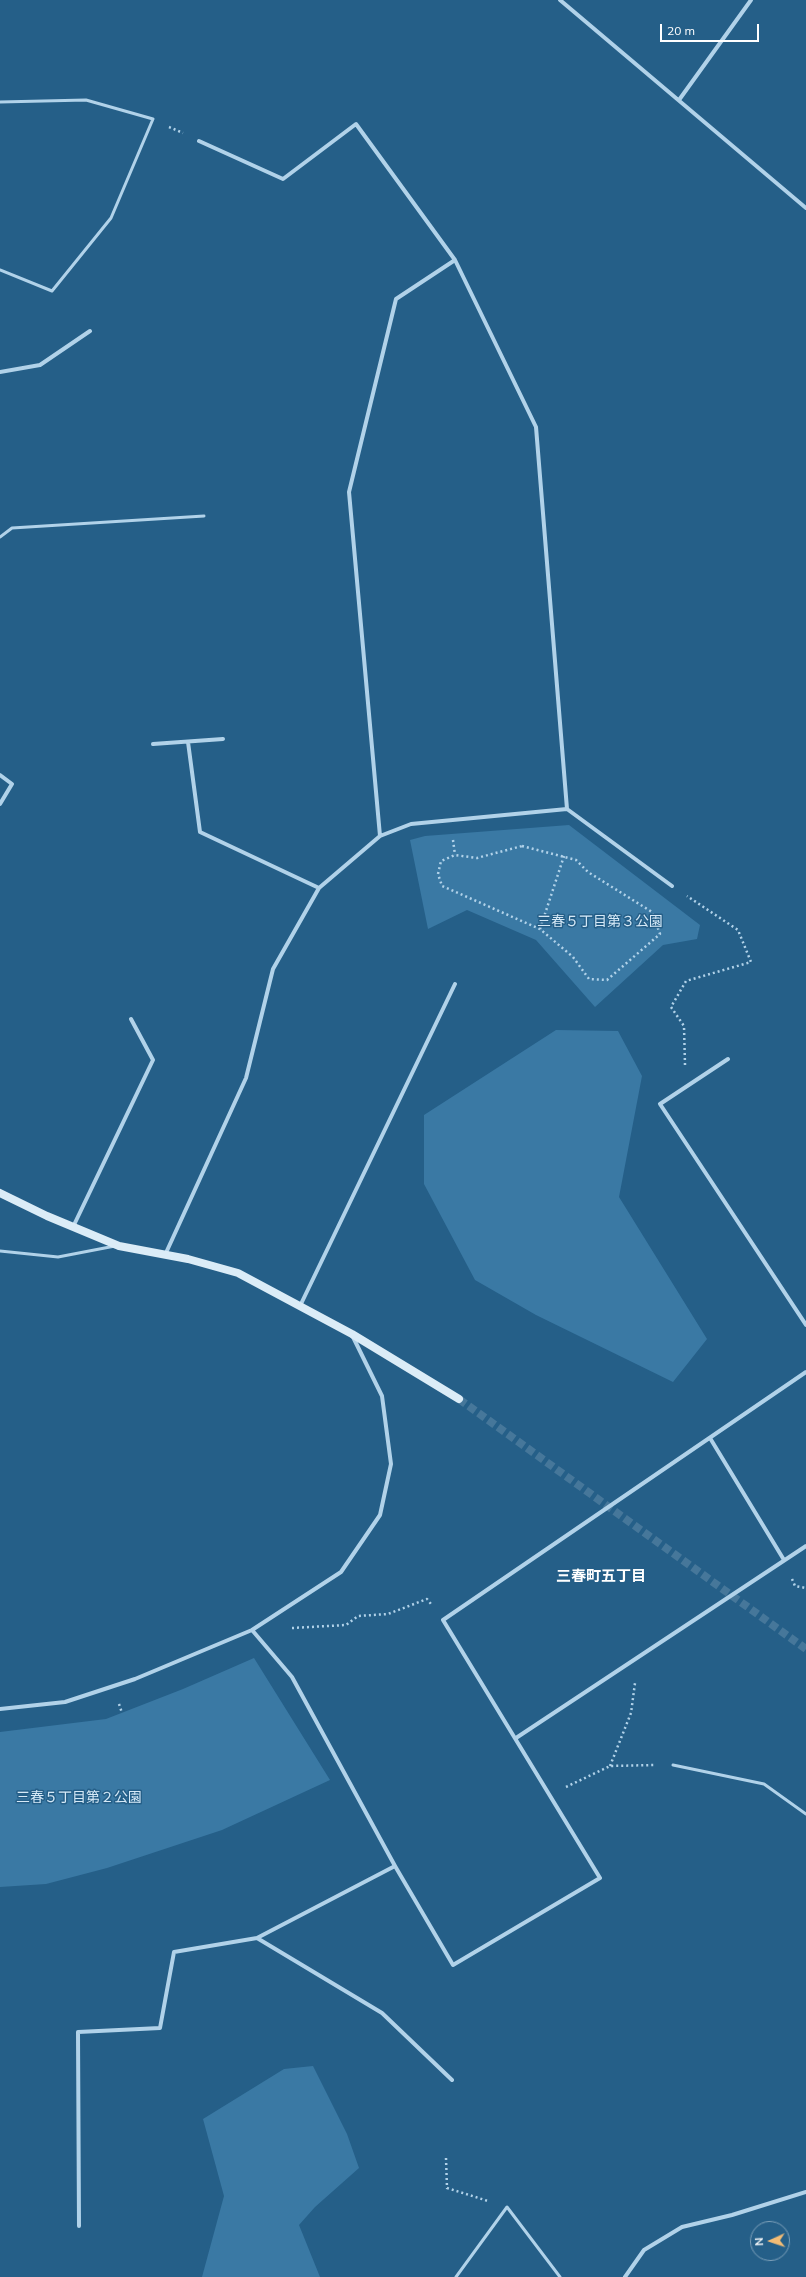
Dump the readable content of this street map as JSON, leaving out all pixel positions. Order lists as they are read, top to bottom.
{
  "districts": ["三春町五丁目"],
  "parks": ["三春５丁目第３公園", "三春５丁目第２公園"],
  "scale_bar": "20 m",
  "north": "left"
}
